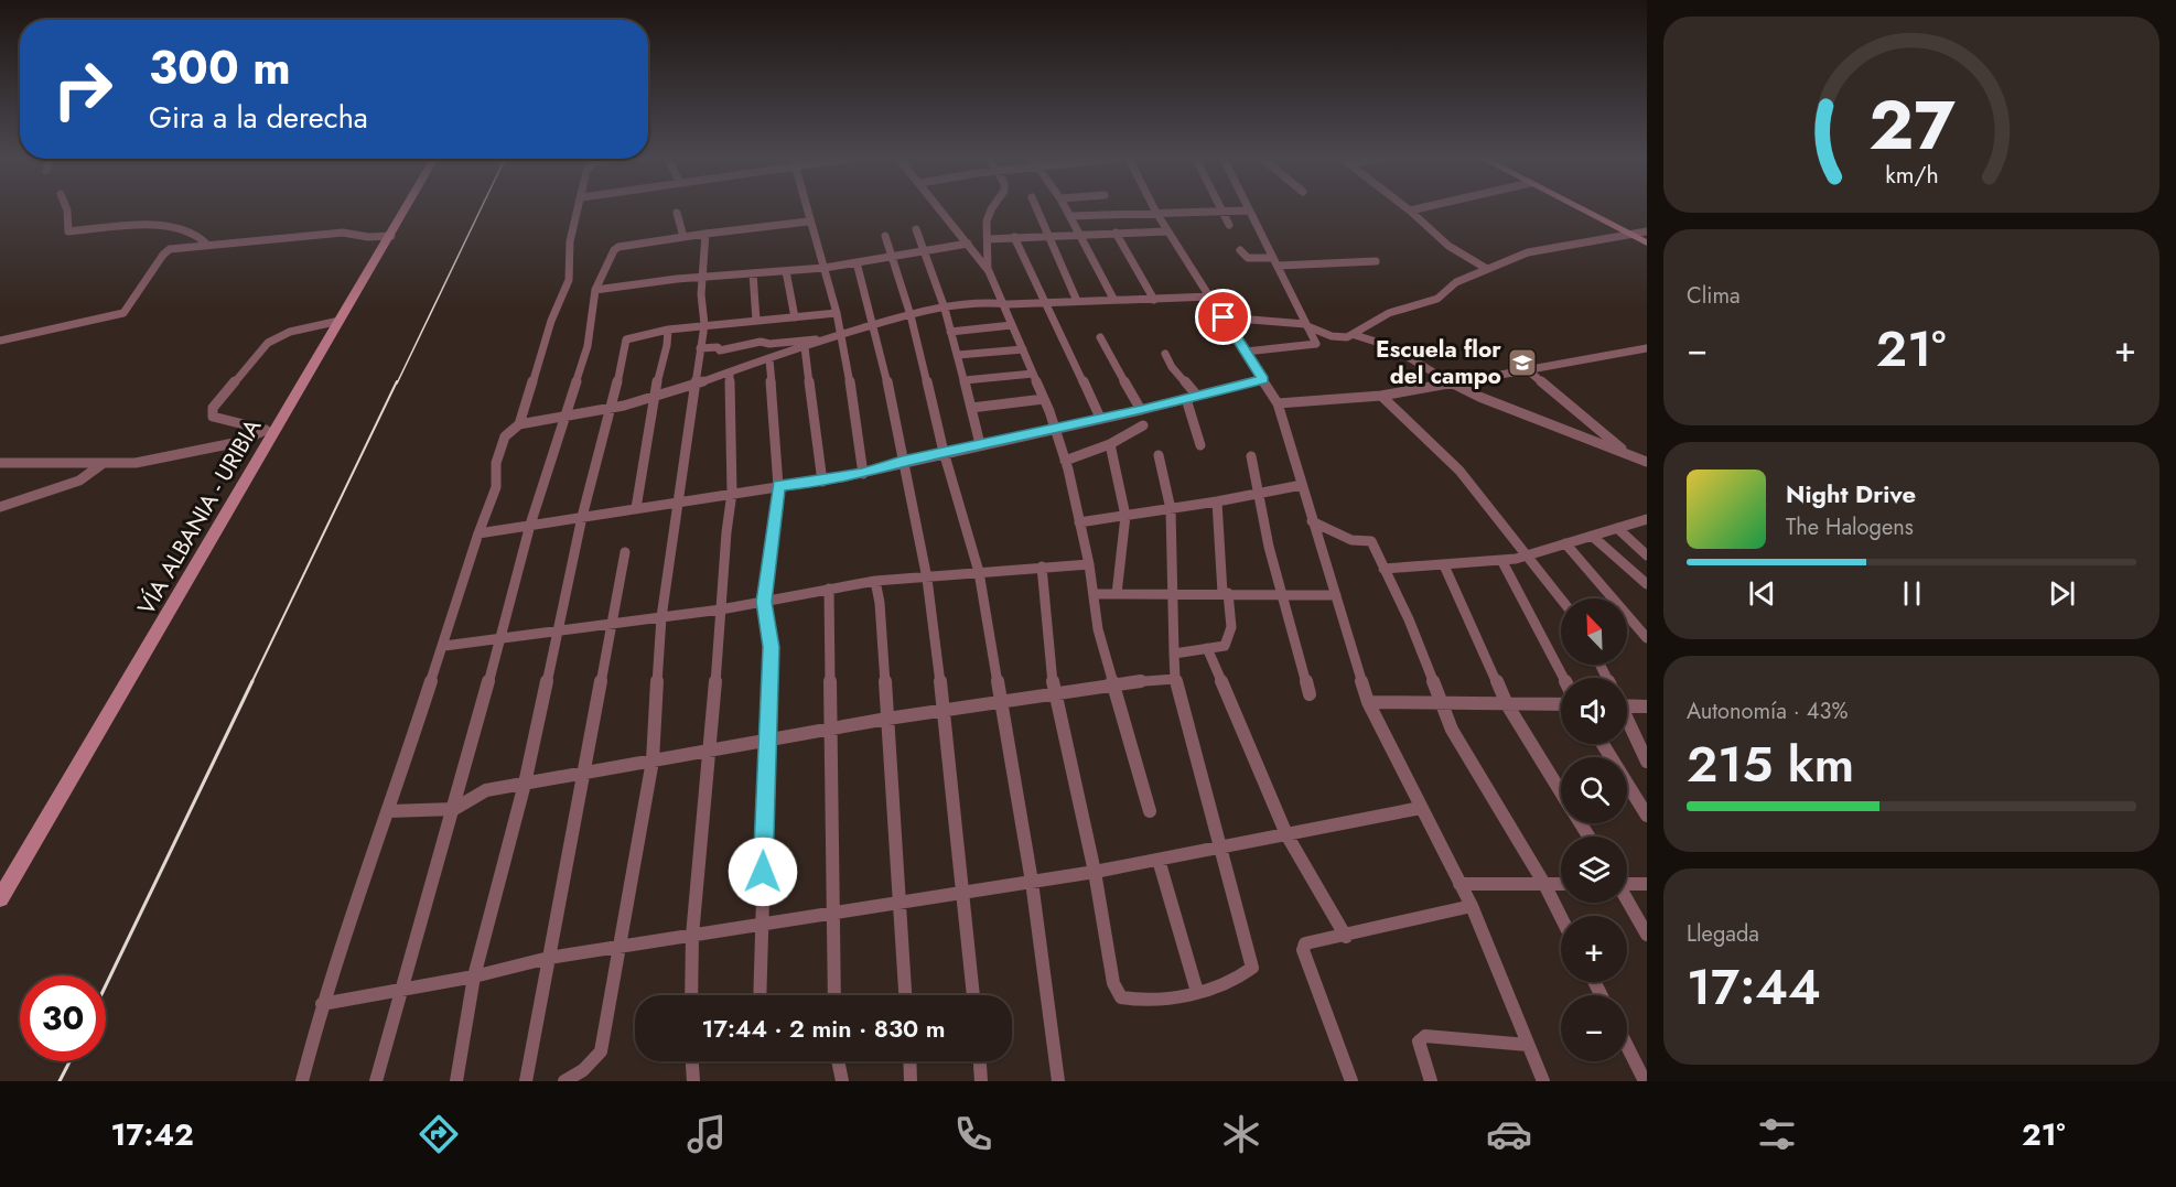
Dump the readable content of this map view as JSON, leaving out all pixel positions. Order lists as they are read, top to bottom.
{
  "streets": {
    "main road": ["VÍA ALBANIA - URIBIA"]
  },
  "places": {
    "school or university": ["Escuela flor del campo"]
  },
  "north": "top left",
  "page": {
    "turn": ["300 m", "Gira a la derecha"],
    "tile": [
      "Clima",
      ["Autonomía · 43%", "215 km"],
      ["Llegada", "17:44"]
    ],
    "heat": ["−", "21°", "+"],
    "song": ["Night Drive", "The Halogens"],
    "map_buttons": ["+", "−"],
    "limit": "30",
    "trip": "17:44 · 2 min · 830 m",
    "tabs": ["17:42", "21°"],
    "gauge": ["27", "km/h"]
  }
}
